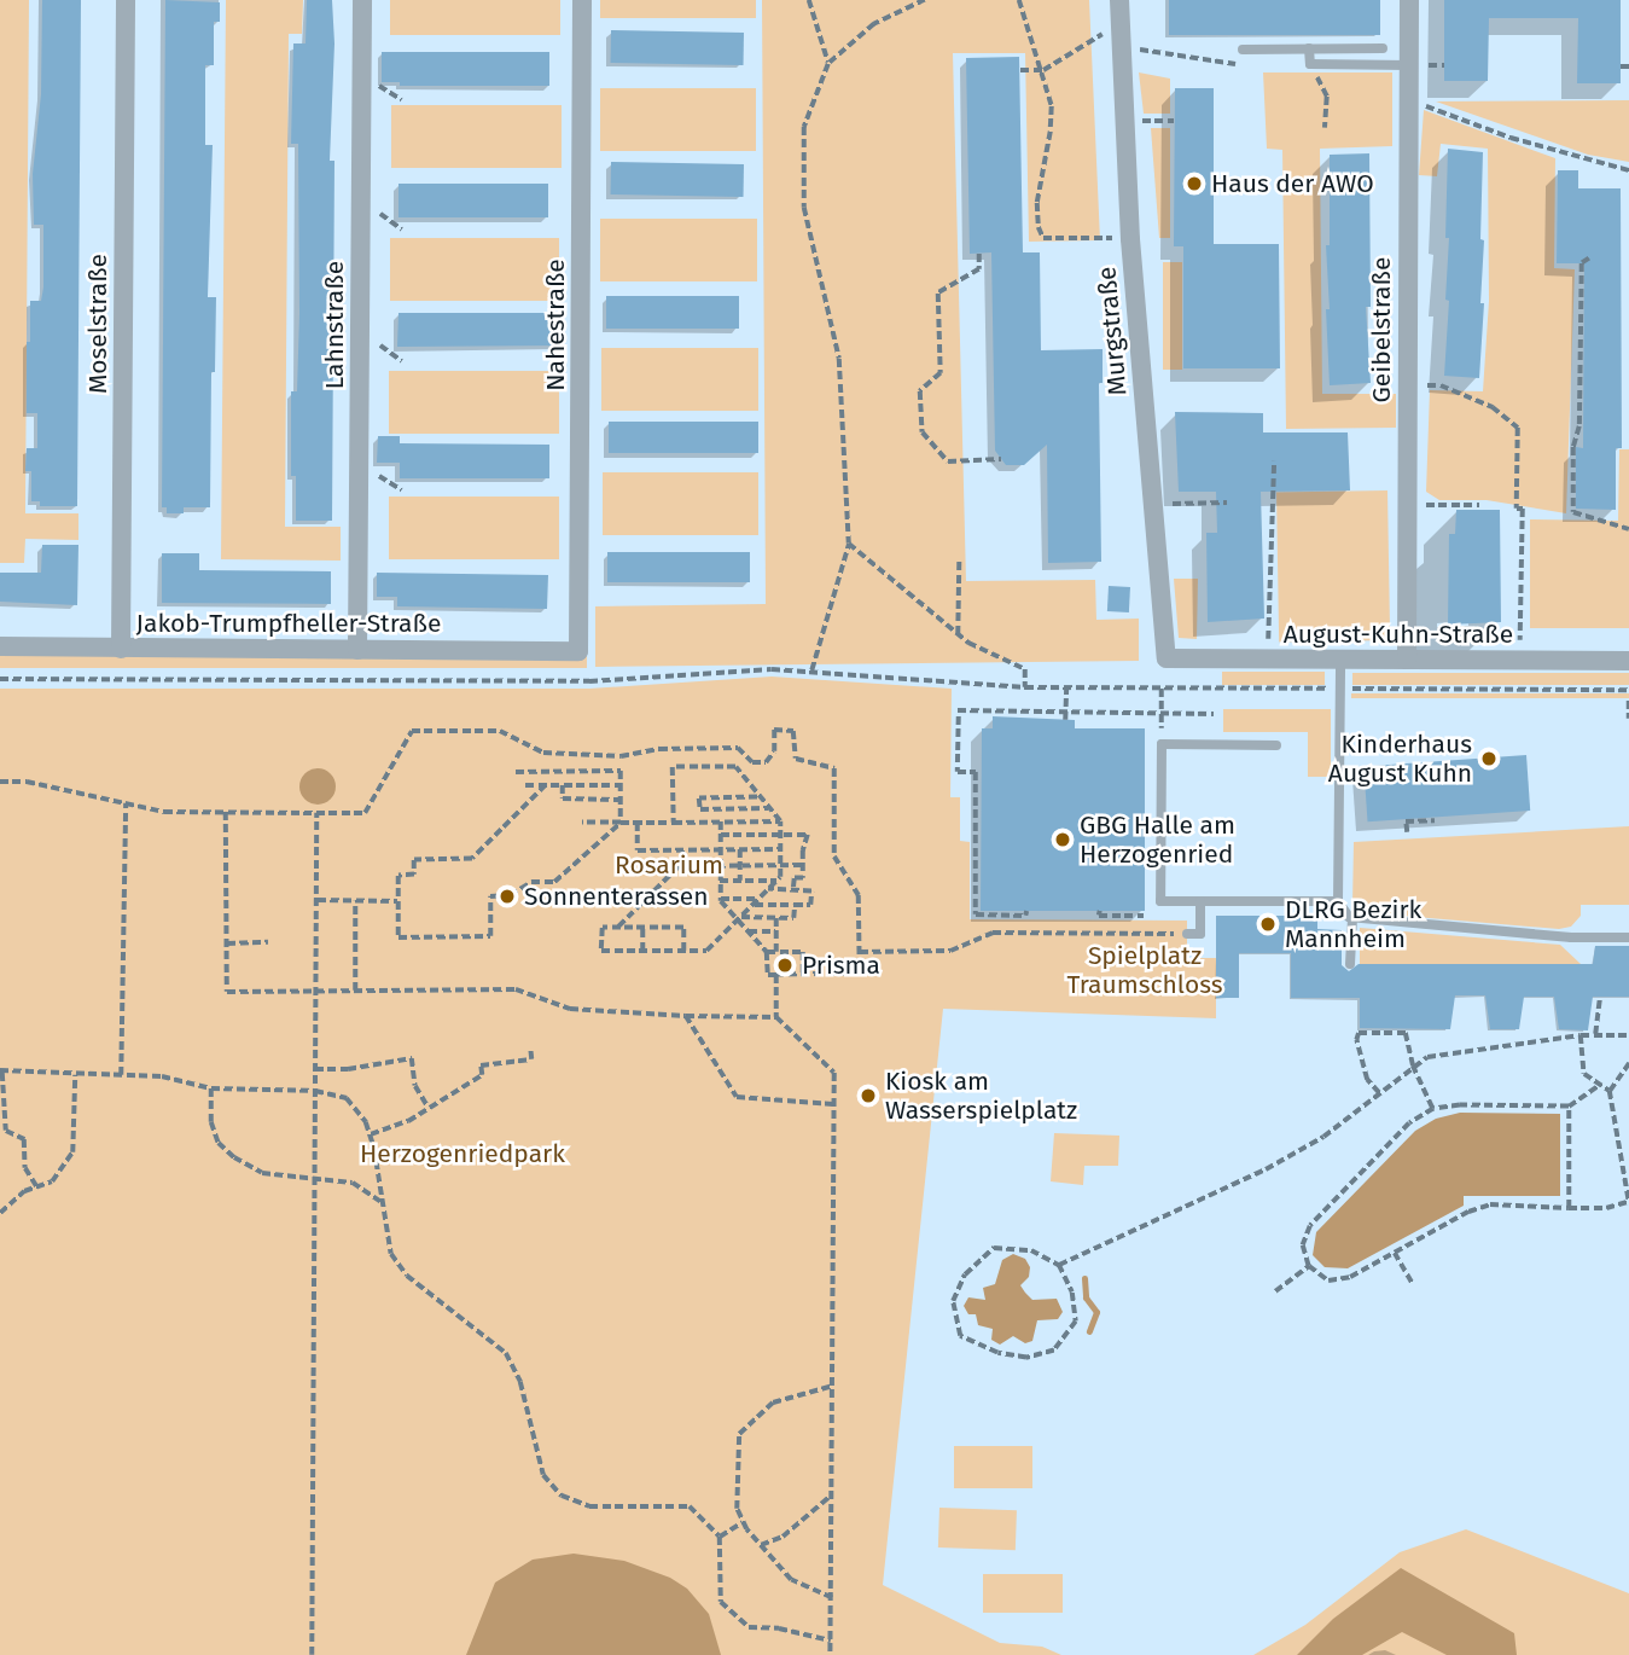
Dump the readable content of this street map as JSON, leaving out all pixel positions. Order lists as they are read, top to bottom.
{
  "streets": {
    "street": [
      "Moselstraße",
      "Lahnstraße",
      "Nahestraße",
      "Geibelstraße",
      "Murgstraße",
      "Jakob-Trumpfheller-Straße",
      "August-Kuhn-Straße"
    ]
  },
  "crossings": [
    ["Moselstraße", "Jakob-Trumpfheller-Straße"],
    ["Lahnstraße", "Jakob-Trumpfheller-Straße"],
    ["Nahestraße", "Jakob-Trumpfheller-Straße"],
    ["Geibelstraße", "August-Kuhn-Straße"],
    ["Murgstraße", "August-Kuhn-Straße"]
  ],
  "parks": ["Rosarium", "Spielplatz Traumschloss", "Herzogenriedpark"],
  "places": [
    "Haus der AWO",
    "Kinderhaus August Kuhn",
    "GBG Halle am Herzogenried",
    "Sonnenterassen",
    "DLRG Bezirk Mannheim",
    "Prisma",
    "Kiosk am Wasserspielplatz"
  ]
}
